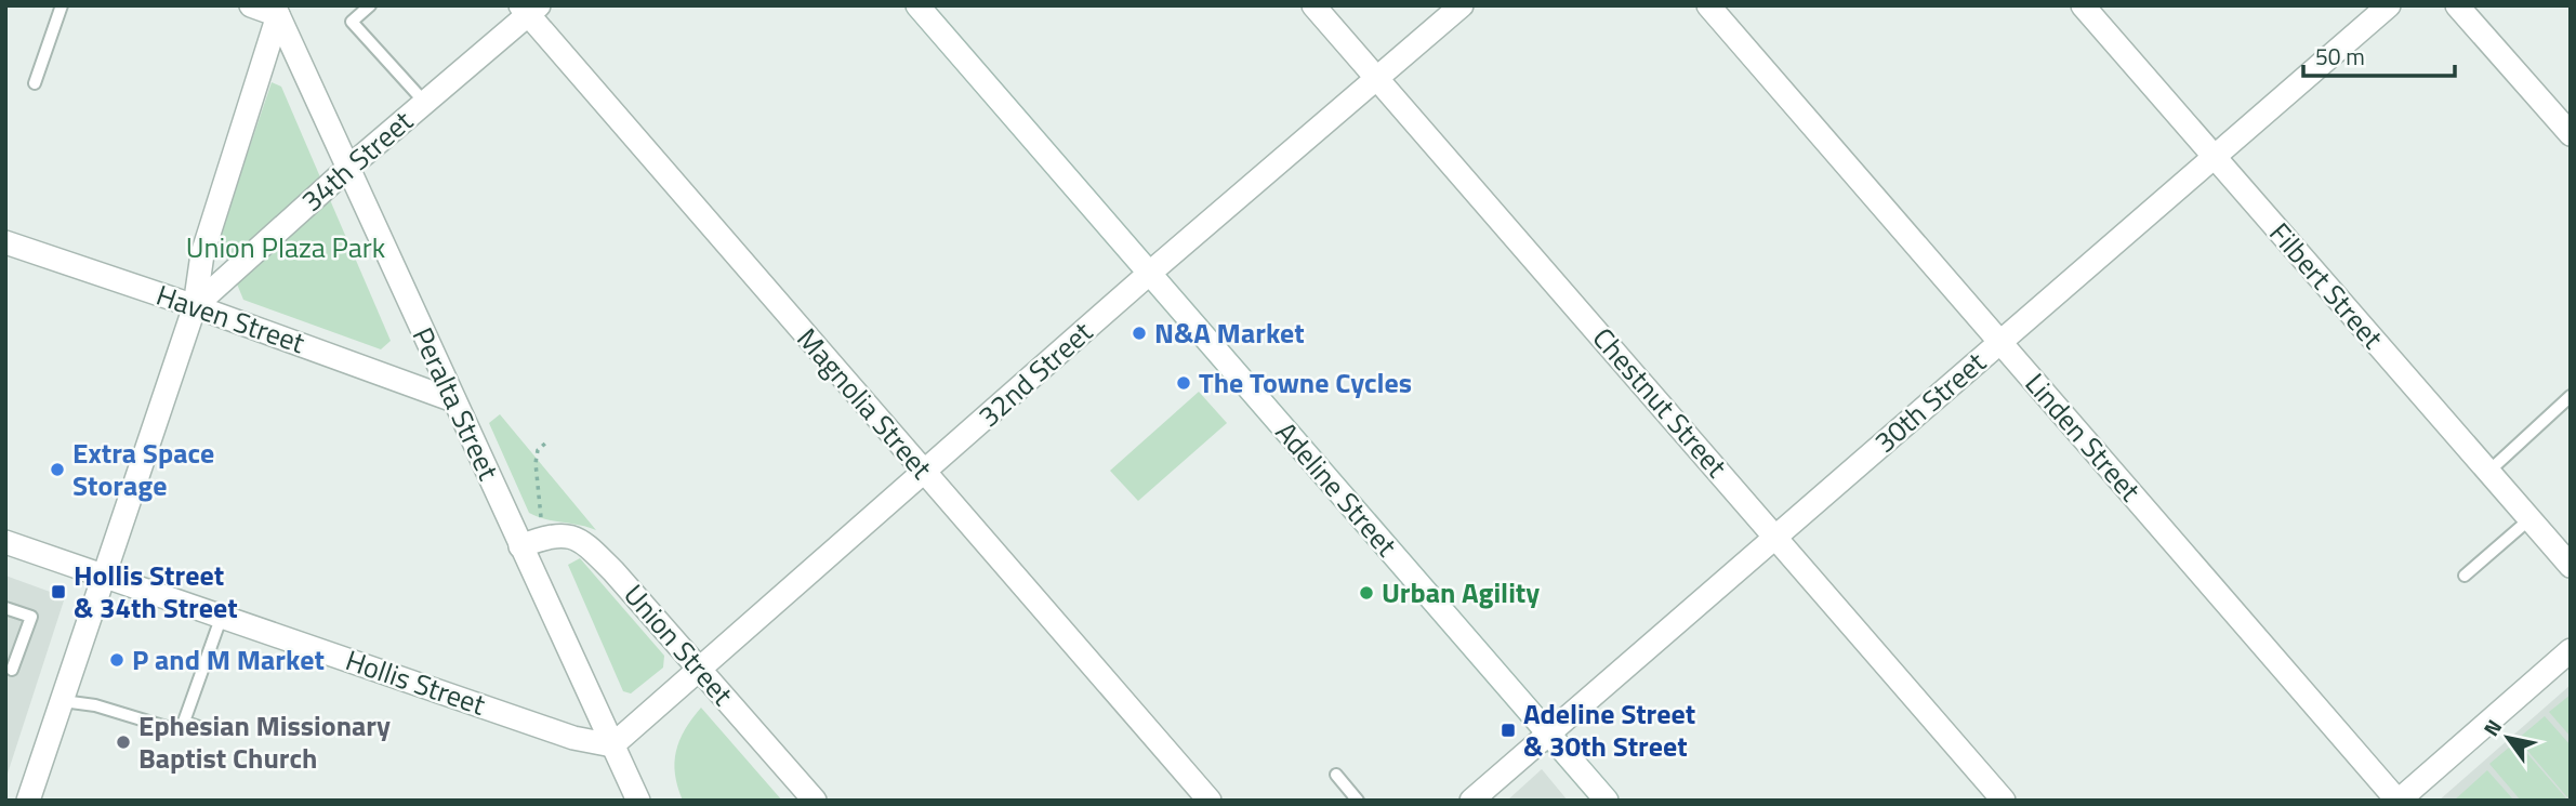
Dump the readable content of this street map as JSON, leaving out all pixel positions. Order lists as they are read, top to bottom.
{
  "streets": {
    "street": [
      "34th Street",
      "Filbert Street",
      "Haven Street",
      "32nd Street",
      "Chestnut Street",
      "30th Street",
      "Peralta Street",
      "Magnolia Street",
      "Linden Street",
      "Adeline Street",
      "Union Street",
      "Hollis Street"
    ]
  },
  "crossings": [
    ["34th Street", "Haven Street"],
    ["34th Street", "Peralta Street"],
    ["34th Street", "Magnolia Street"],
    ["34th Street", "Hollis Street"],
    ["Filbert Street", "30th Street"],
    ["Haven Street", "Peralta Street"],
    ["32nd Street", "Chestnut Street"],
    ["32nd Street", "Peralta Street"],
    ["32nd Street", "Magnolia Street"],
    ["32nd Street", "Adeline Street"],
    ["32nd Street", "Union Street"],
    ["32nd Street", "Hollis Street"],
    ["Chestnut Street", "30th Street"],
    ["30th Street", "Linden Street"],
    ["30th Street", "Adeline Street"],
    ["Peralta Street", "Union Street"],
    ["Peralta Street", "Hollis Street"]
  ],
  "parks": ["Union Plaza Park"],
  "places": {
    "other": [
      "N&A Market",
      "The Towne Cycles",
      "Extra Space Storage",
      "Urban Agility",
      "P and M Market",
      "Ephesian Missionary Baptist Church"
    ],
    "transit": ["Hollis Street & 34th Street", "Adeline Street & 30th Street"]
  },
  "scale_bar": "50 m",
  "north": "top left"
}
